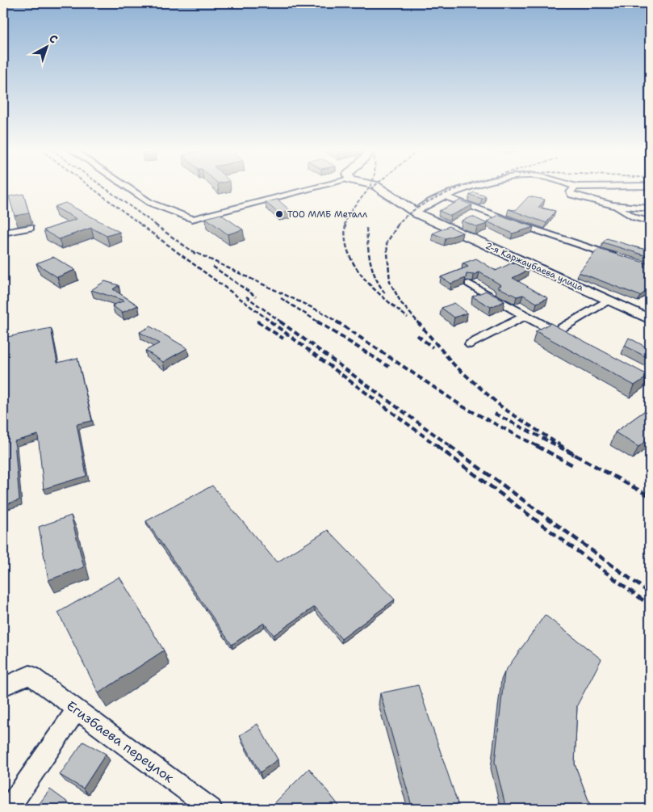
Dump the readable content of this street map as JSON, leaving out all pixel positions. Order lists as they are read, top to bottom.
{
  "streets": {
    "street": ["2-я Каржаубаева улица", "Егизбаева переулок"]
  },
  "places": ["ТОО ММБ Металл"],
  "north": "top right"
}
